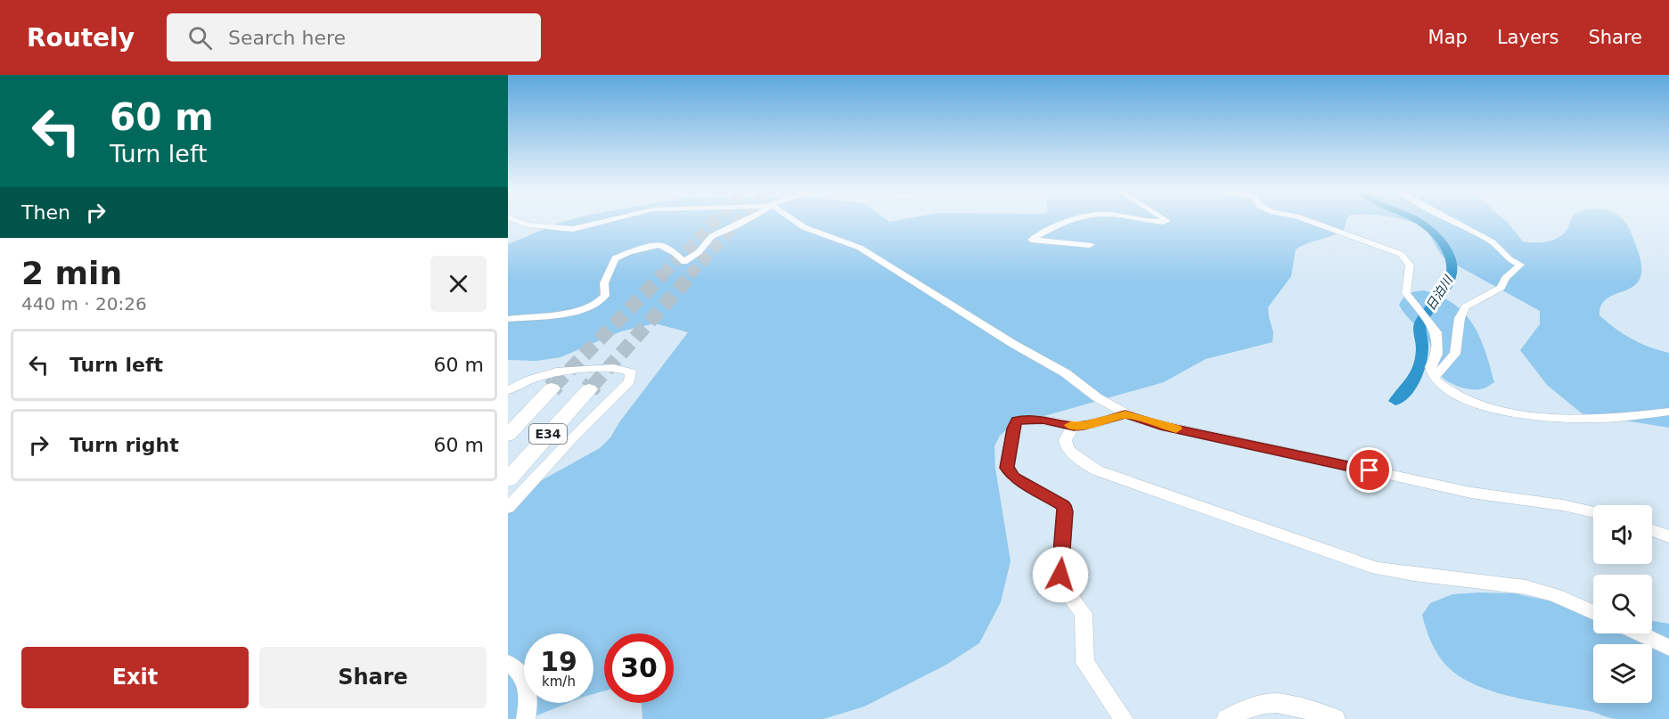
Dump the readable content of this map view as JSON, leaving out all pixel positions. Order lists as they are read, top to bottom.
{
  "streets": {
    "highway": ["E34"]
  },
  "water": ["日泊川"],
  "page": {
    "header": "Routely",
    "search": "Search here",
    "nav": ["Map", "Layers", "Share"],
    "turn": ["60 m", "Turn left"],
    "then": "Then",
    "heading": ["2 min", "440 m · 20:26"],
    "list": [
      {
        "name": "Turn left",
        "value": "60 m"
      },
      {
        "name": "Turn right",
        "value": "60 m"
      }
    ],
    "speed": "19 km/h",
    "limit": "30",
    "buttons": ["Exit", "Share"]
  }
}
